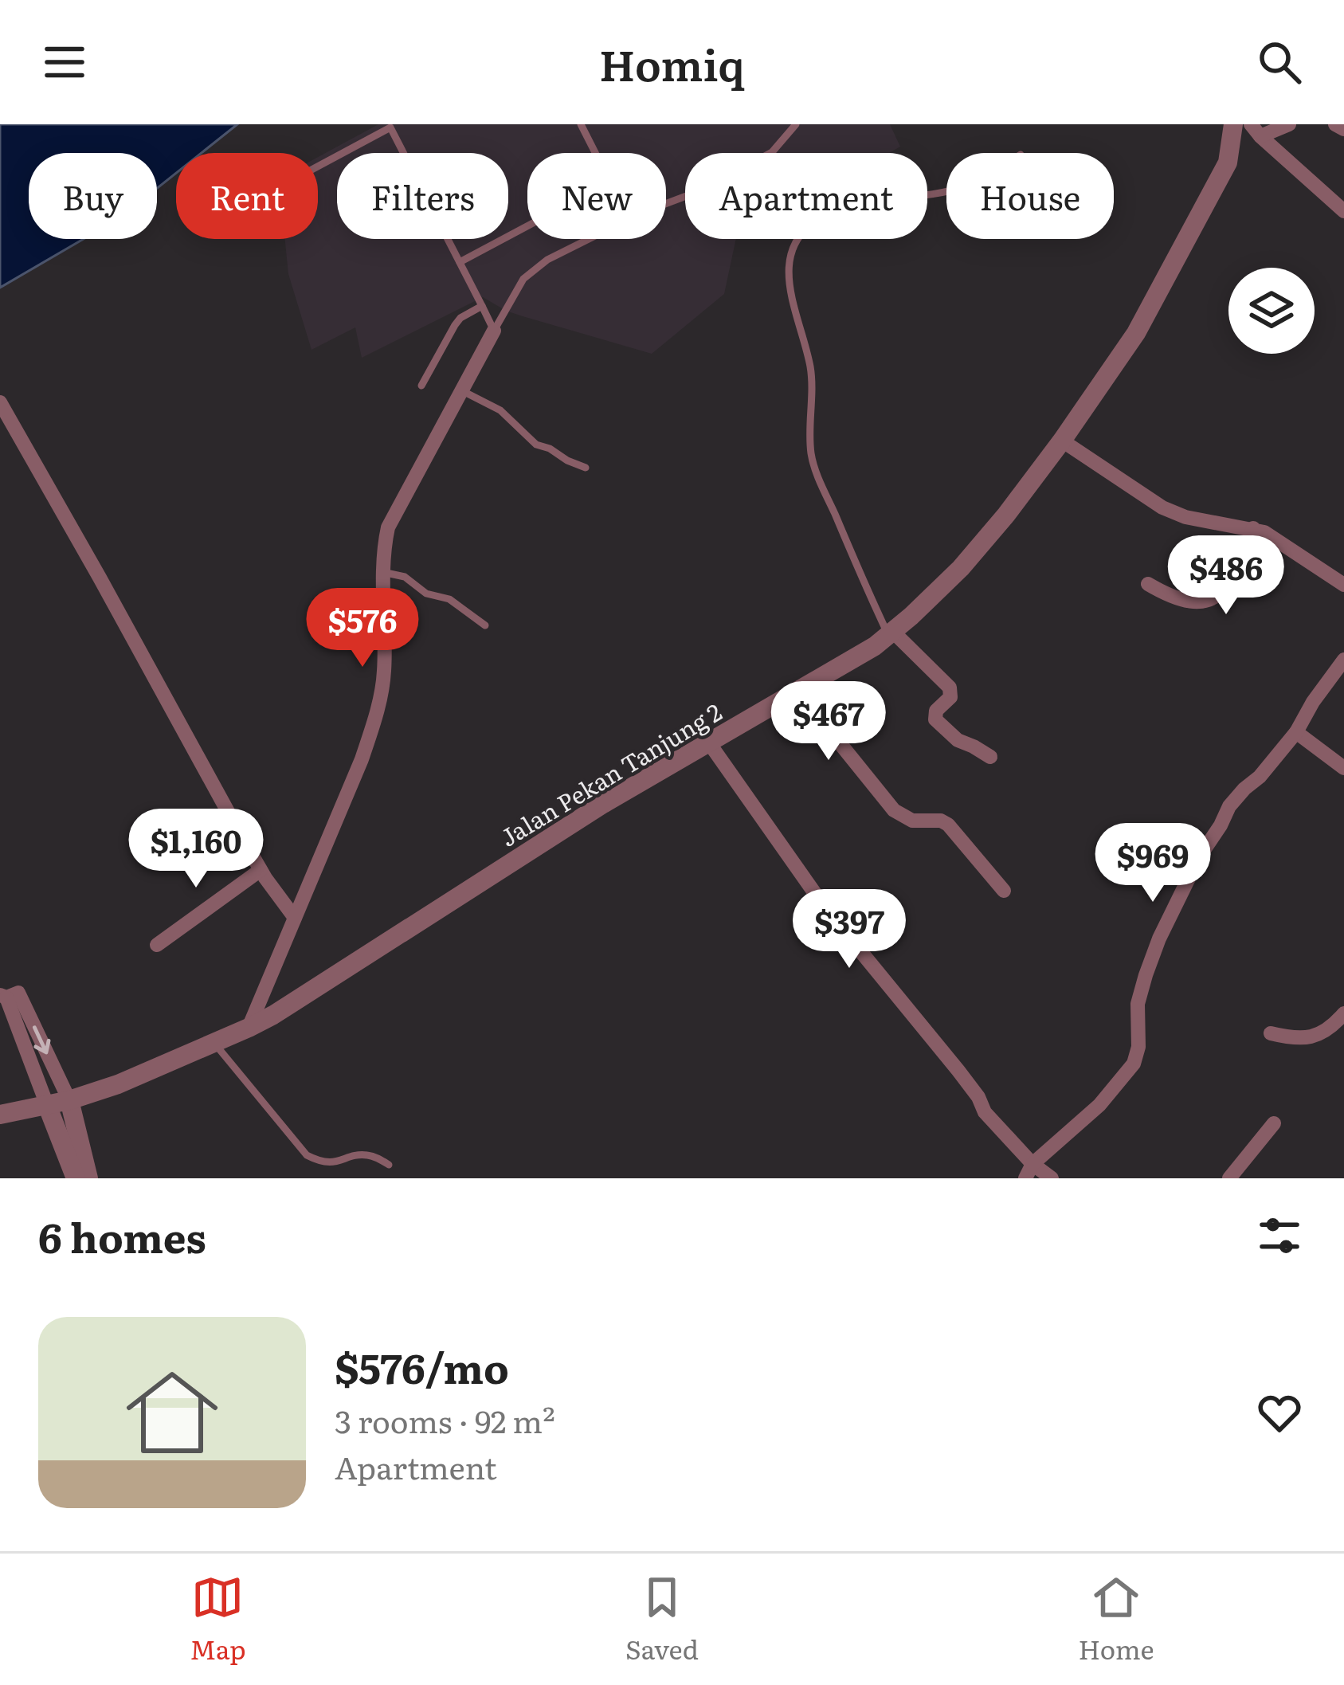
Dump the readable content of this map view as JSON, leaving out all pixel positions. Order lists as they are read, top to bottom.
{
  "streets": {
    "street": ["Jalan Pekan Tanjung 2"]
  },
  "page": {
    "header": "Homiq",
    "chip": [
      "Buy",
      "Rent",
      "Filters",
      "New",
      "Apartment",
      "House"
    ],
    "price": [
      "$486",
      "$576",
      "$467",
      "$1,160",
      "$969",
      "$397"
    ],
    "heading": "6 homes",
    "list": [
      {
        "name": "$576/mo",
        "note": "3 rooms · 92 m² · Apartment"
      }
    ],
    "tabs": ["Map", "Saved", "Home"]
  }
}
